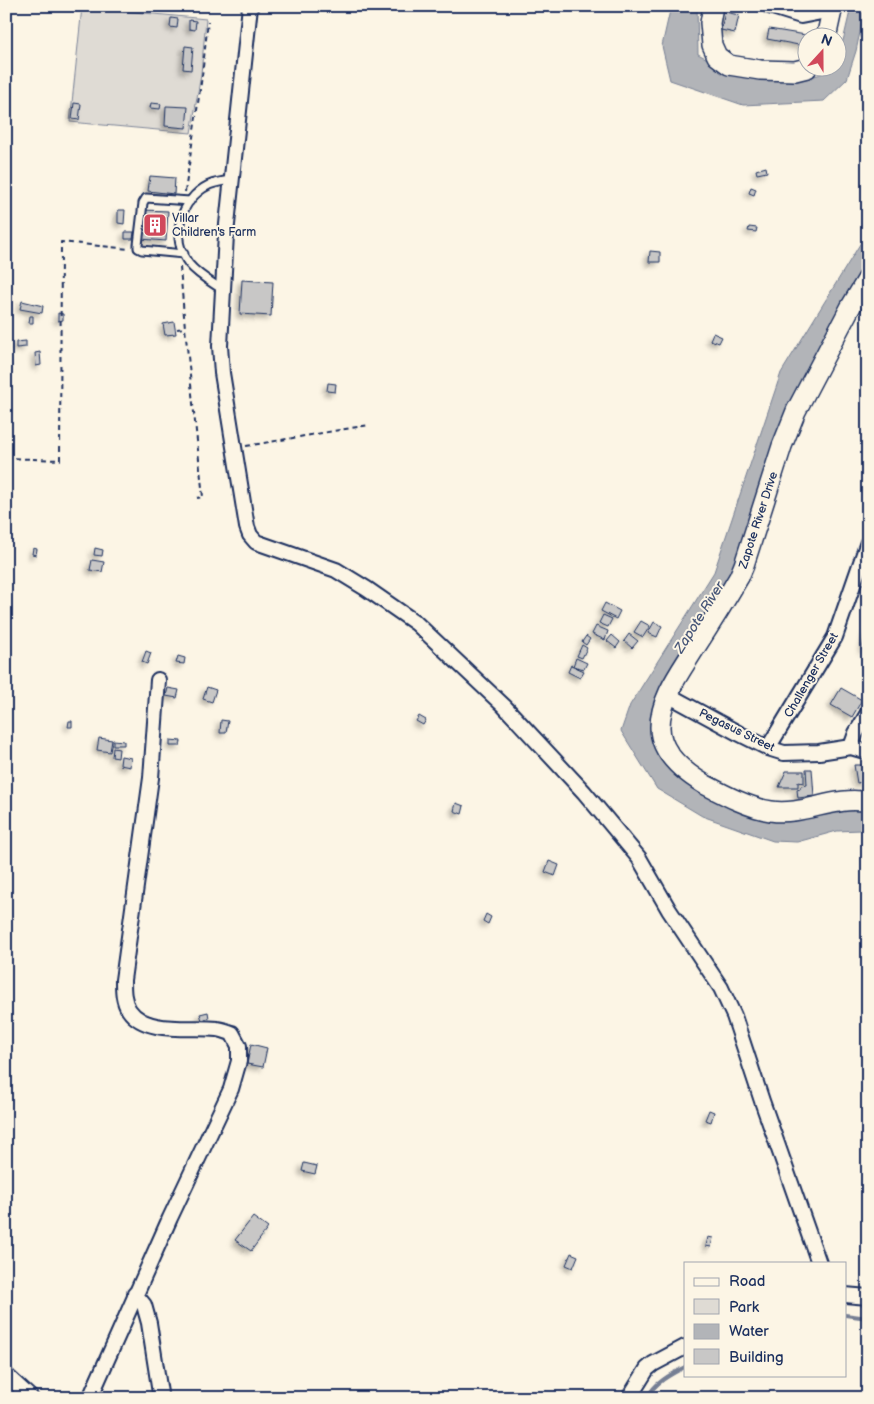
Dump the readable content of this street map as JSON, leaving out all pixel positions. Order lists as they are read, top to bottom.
{
  "streets": {
    "main road": ["Zapote River Drive"],
    "street": ["Challenger Street", "Pegasus Street"]
  },
  "crossings": [
    ["Zapote River Drive", "Pegasus Street"],
    ["Challenger Street", "Pegasus Street"]
  ],
  "water": ["Zapote River"],
  "places": {
    "building": ["Villar Children's Farm"]
  },
  "legend": [
    "Road",
    "Park",
    "Water",
    "Building"
  ],
  "north": "top"
}
